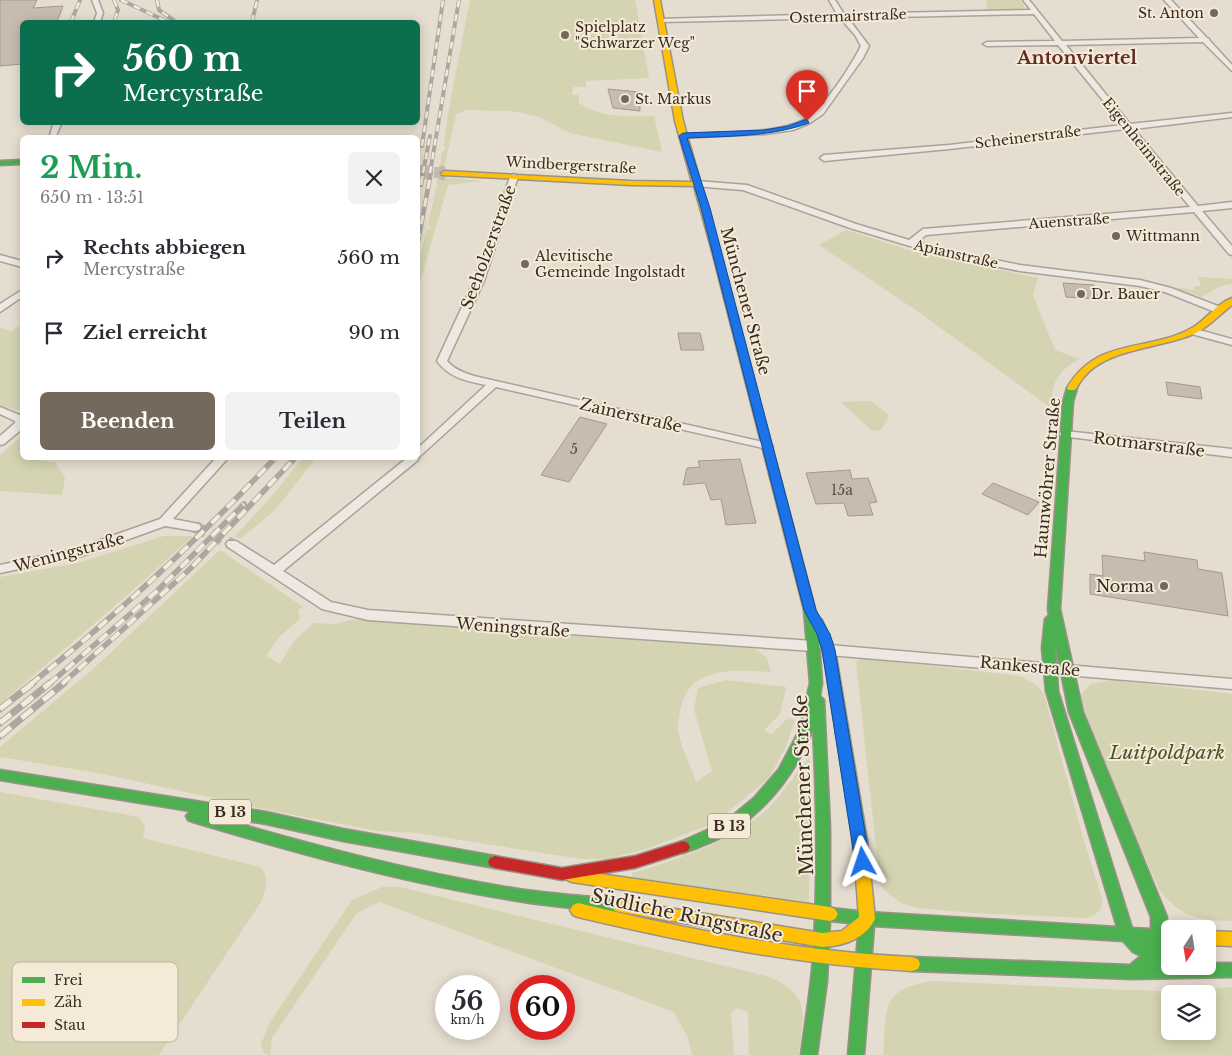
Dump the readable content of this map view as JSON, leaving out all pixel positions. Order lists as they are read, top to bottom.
{
  "streets": {
    "main road": [
      "Windbergerstraße",
      "Münchener Straße",
      "Haunwöhrer Straße",
      "B 13",
      "Südliche Ringstraße"
    ],
    "street": [
      "Ostermairstraße",
      "Scheinerstraße",
      "Eigenheimstraße",
      "Auenstraße",
      "Seeholzerstraße",
      "Apianstraße",
      "Zainerstraße",
      "Rotmarstraße",
      "Weningstraße",
      "Rankestraße"
    ]
  },
  "crossings": [
    ["Ostermairstraße", "Eigenheimstraße"],
    ["Ostermairstraße", "Münchener Straße"],
    ["Scheinerstraße", "Eigenheimstraße"],
    ["Eigenheimstraße", "Auenstraße"],
    ["Windbergerstraße", "Seeholzerstraße"],
    ["Windbergerstraße", "Apianstraße"],
    ["Windbergerstraße", "Münchener Straße"],
    ["Auenstraße", "Apianstraße"],
    ["Seeholzerstraße", "Zainerstraße"],
    ["Apianstraße", "Münchener Straße"],
    ["Apianstraße", "Haunwöhrer Straße"],
    ["Münchener Straße", "Zainerstraße"],
    ["Münchener Straße", "Weningstraße"],
    ["Münchener Straße", "Rankestraße"],
    ["Münchener Straße", "B 13"],
    ["Münchener Straße", "Südliche Ringstraße"],
    ["Rotmarstraße", "Haunwöhrer Straße"],
    ["Haunwöhrer Straße", "Rankestraße"],
    ["Haunwöhrer Straße", "Südliche Ringstraße"],
    ["B 13", "Südliche Ringstraße"]
  ],
  "districts": ["Antonviertel"],
  "parks": ["Luitpoldpark"],
  "places": [
    "St. Anton",
    "Spielplatz \"Schwarzer Weg\"",
    "St. Markus",
    "Wittmann",
    "Alevitische Gemeinde Ingolstadt",
    "Dr. Bauer",
    "Norma"
  ],
  "house_numbers": ["5", "15a"],
  "legend": ["Frei", "Zäh", "Stau"],
  "north": "bottom",
  "page": {
    "turn": ["560 m", "Mercystraße"],
    "heading": ["2 Min.", "650 m · 13:51"],
    "list": [
      {
        "name": "Rechts abbiegen",
        "note": "Mercystraße",
        "value": "560 m"
      },
      {
        "name": "Ziel erreicht",
        "value": "90 m"
      }
    ],
    "buttons": ["Beenden", "Teilen"],
    "speed": "56 km/h",
    "limit": "60"
  }
}
